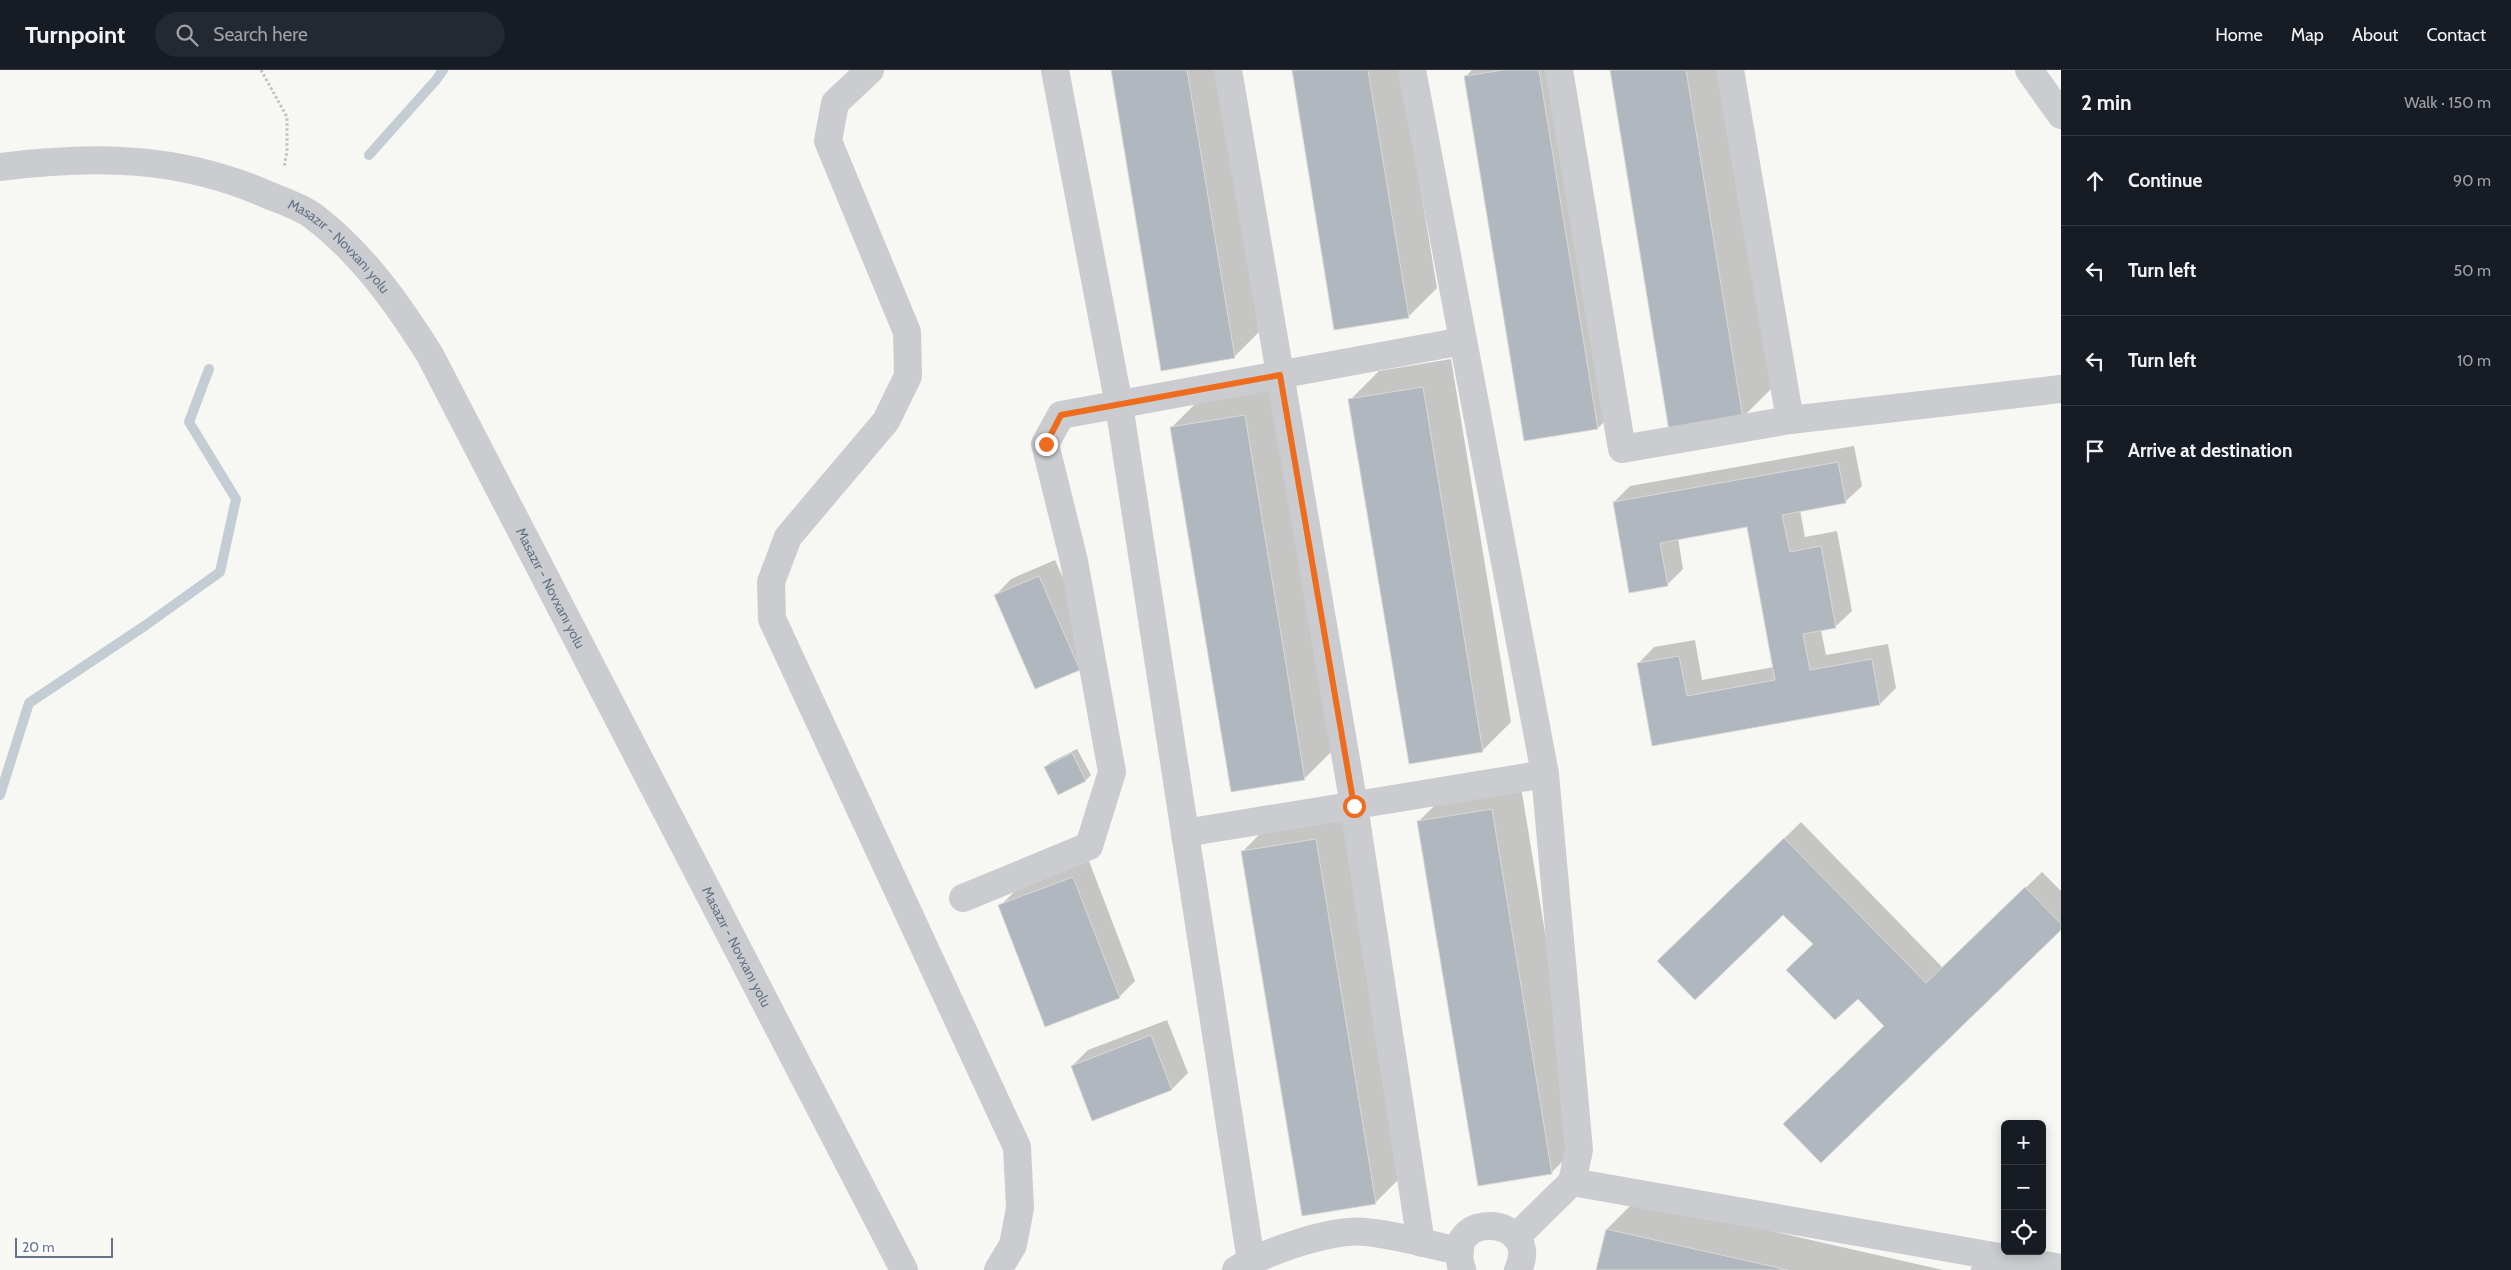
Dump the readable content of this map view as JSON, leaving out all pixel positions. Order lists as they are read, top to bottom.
{
  "streets": {
    "street": ["Masazır - Novxanı yolu"]
  },
  "scale_bar": "20 m",
  "page": {
    "header": "Turnpoint",
    "search": "Search here",
    "nav": [
      "Home",
      "Map",
      "About",
      "Contact"
    ],
    "heading": ["2 min", "Walk · 150 m"],
    "list": [
      ["Continue", "90 m"],
      ["Turn left", "50 m"],
      ["Turn left", "10 m"],
      "Arrive at destination"
    ],
    "map_buttons": ["+", "−"],
    "scale": "20 m"
  }
}
